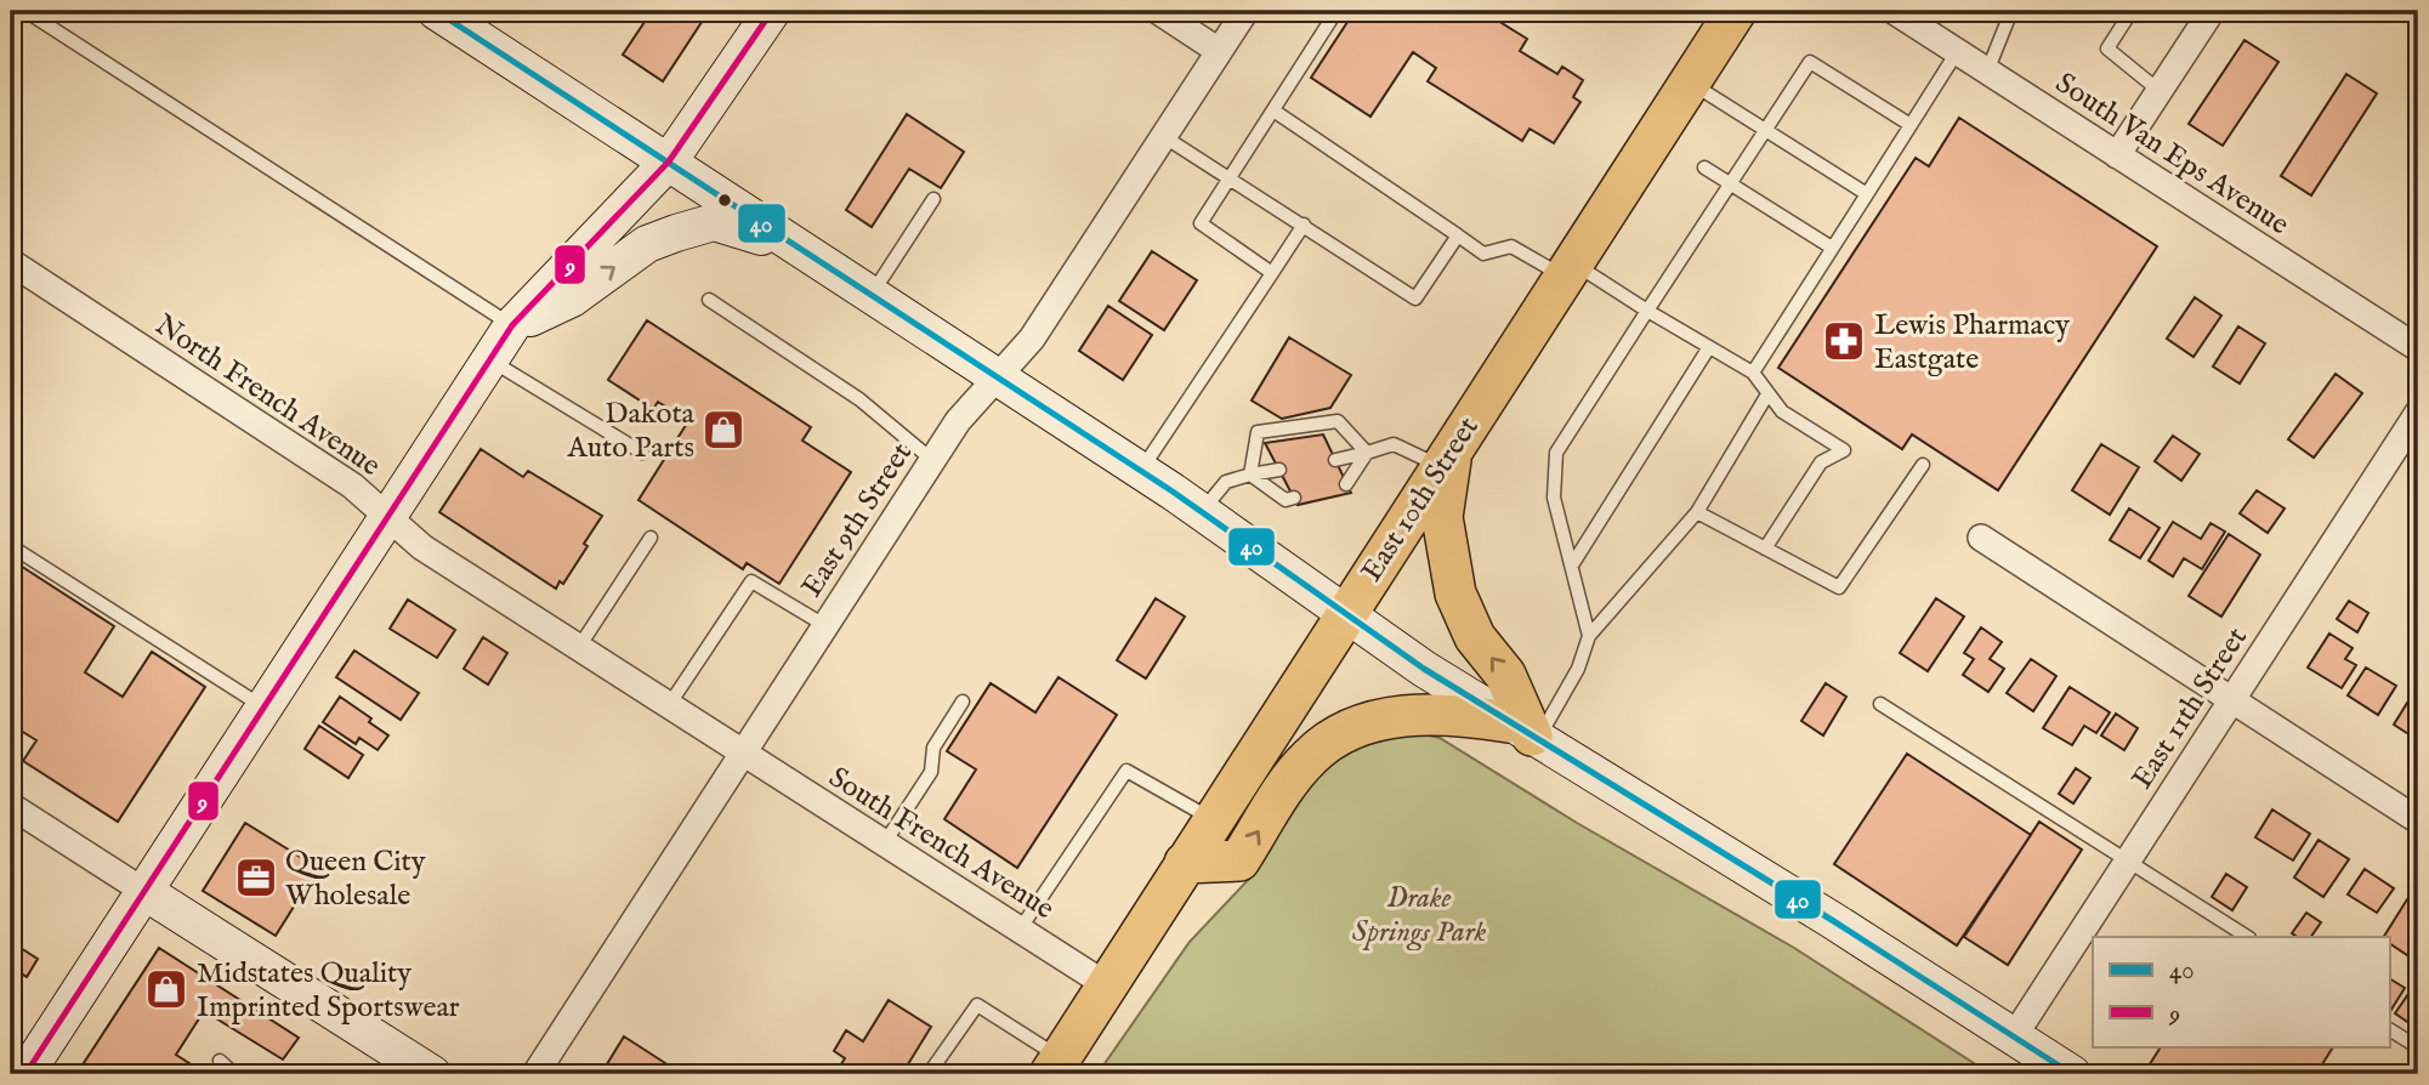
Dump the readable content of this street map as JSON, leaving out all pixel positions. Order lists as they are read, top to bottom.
{
  "streets": {
    "main road": ["East 10th Street"],
    "street": [
      "South Van Eps Avenue",
      "North French Avenue",
      "East 9th Street",
      "East 11th Street",
      "South French Avenue"
    ]
  },
  "crossings": [
    ["North French Avenue", "East 9th Street"],
    ["North French Avenue", "South French Avenue"],
    ["East 10th Street", "South French Avenue"],
    ["East 9th Street", "South French Avenue"]
  ],
  "parks": ["Drake Springs Park"],
  "places": {
    "pharmacy": ["Lewis Pharmacy Eastgate"],
    "shop": ["Dakota Auto Parts", "Midstates Quality Imprinted Sportswear"],
    "office": ["Queen City Wholesale"]
  },
  "lines": ["transit line 40", "transit line 9"],
  "legend": ["40", "9"]
}
